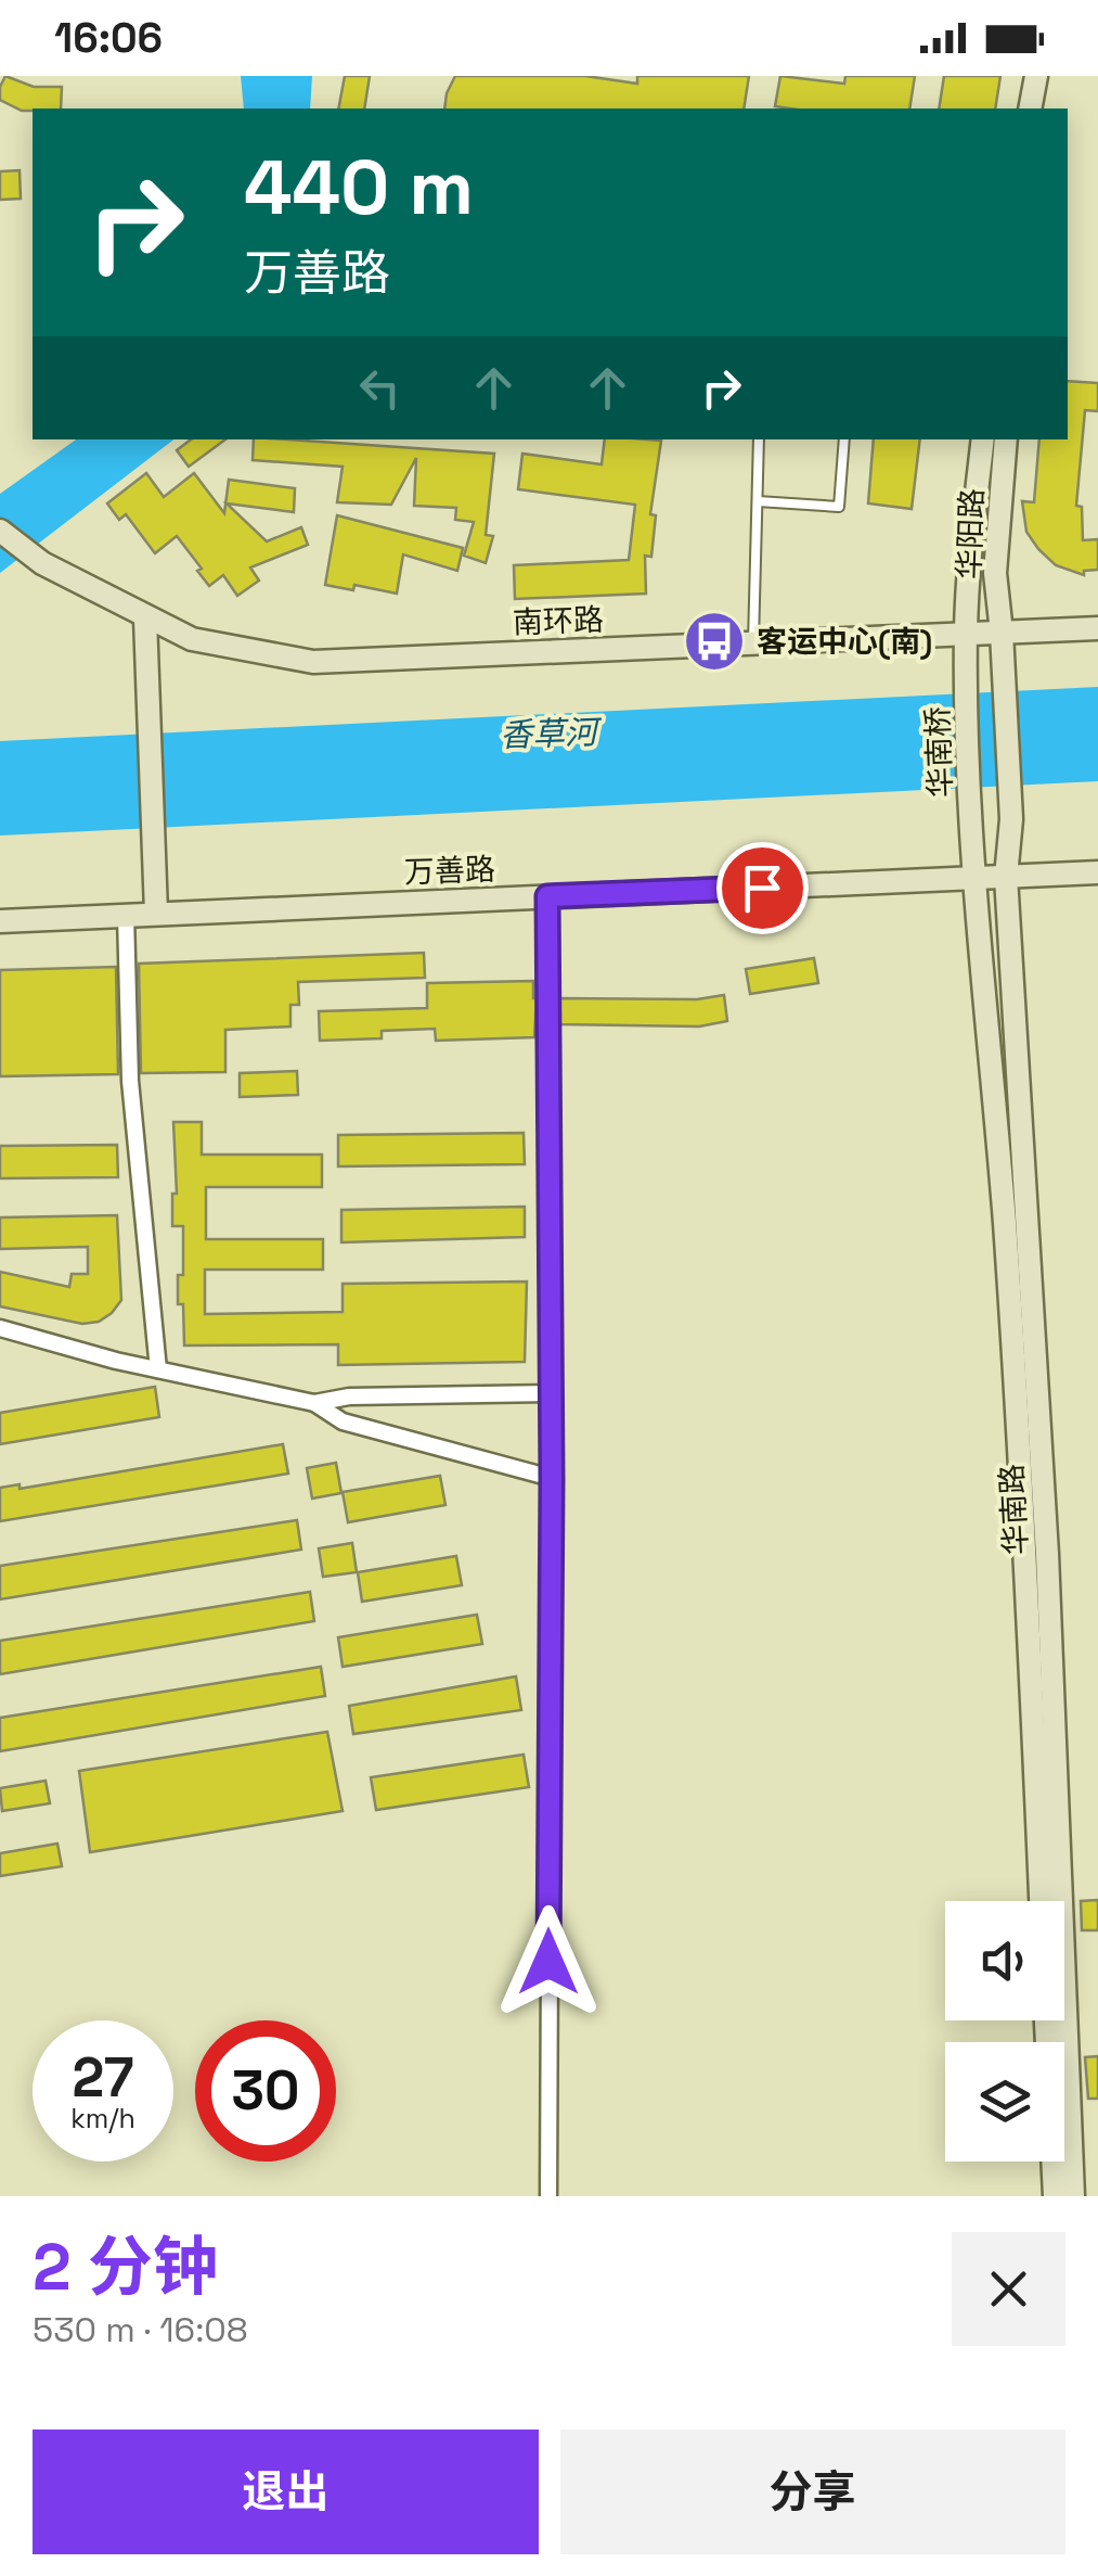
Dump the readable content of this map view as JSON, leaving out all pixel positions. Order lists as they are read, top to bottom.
{
  "streets": {
    "main road": [
      "华阳路",
      "南环路",
      "华南桥",
      "万善路",
      "华南路"
    ]
  },
  "crossings": [
    ["华阳路", "南环路"],
    ["华阳路", "华南路"],
    ["南环路", "华南桥"],
    ["南环路", "华南路"],
    ["华南桥", "华南路"],
    ["万善路", "华南路"]
  ],
  "water": ["香草河"],
  "places": {
    "bus stop": ["客运中心(南)"]
  },
  "page": {
    "status": "16:06",
    "turn": ["440 m", "万善路"],
    "speed": "27 km/h",
    "limit": "30",
    "heading": ["2 分钟", "530 m · 16:08"],
    "buttons": ["退出", "分享"]
  }
}
